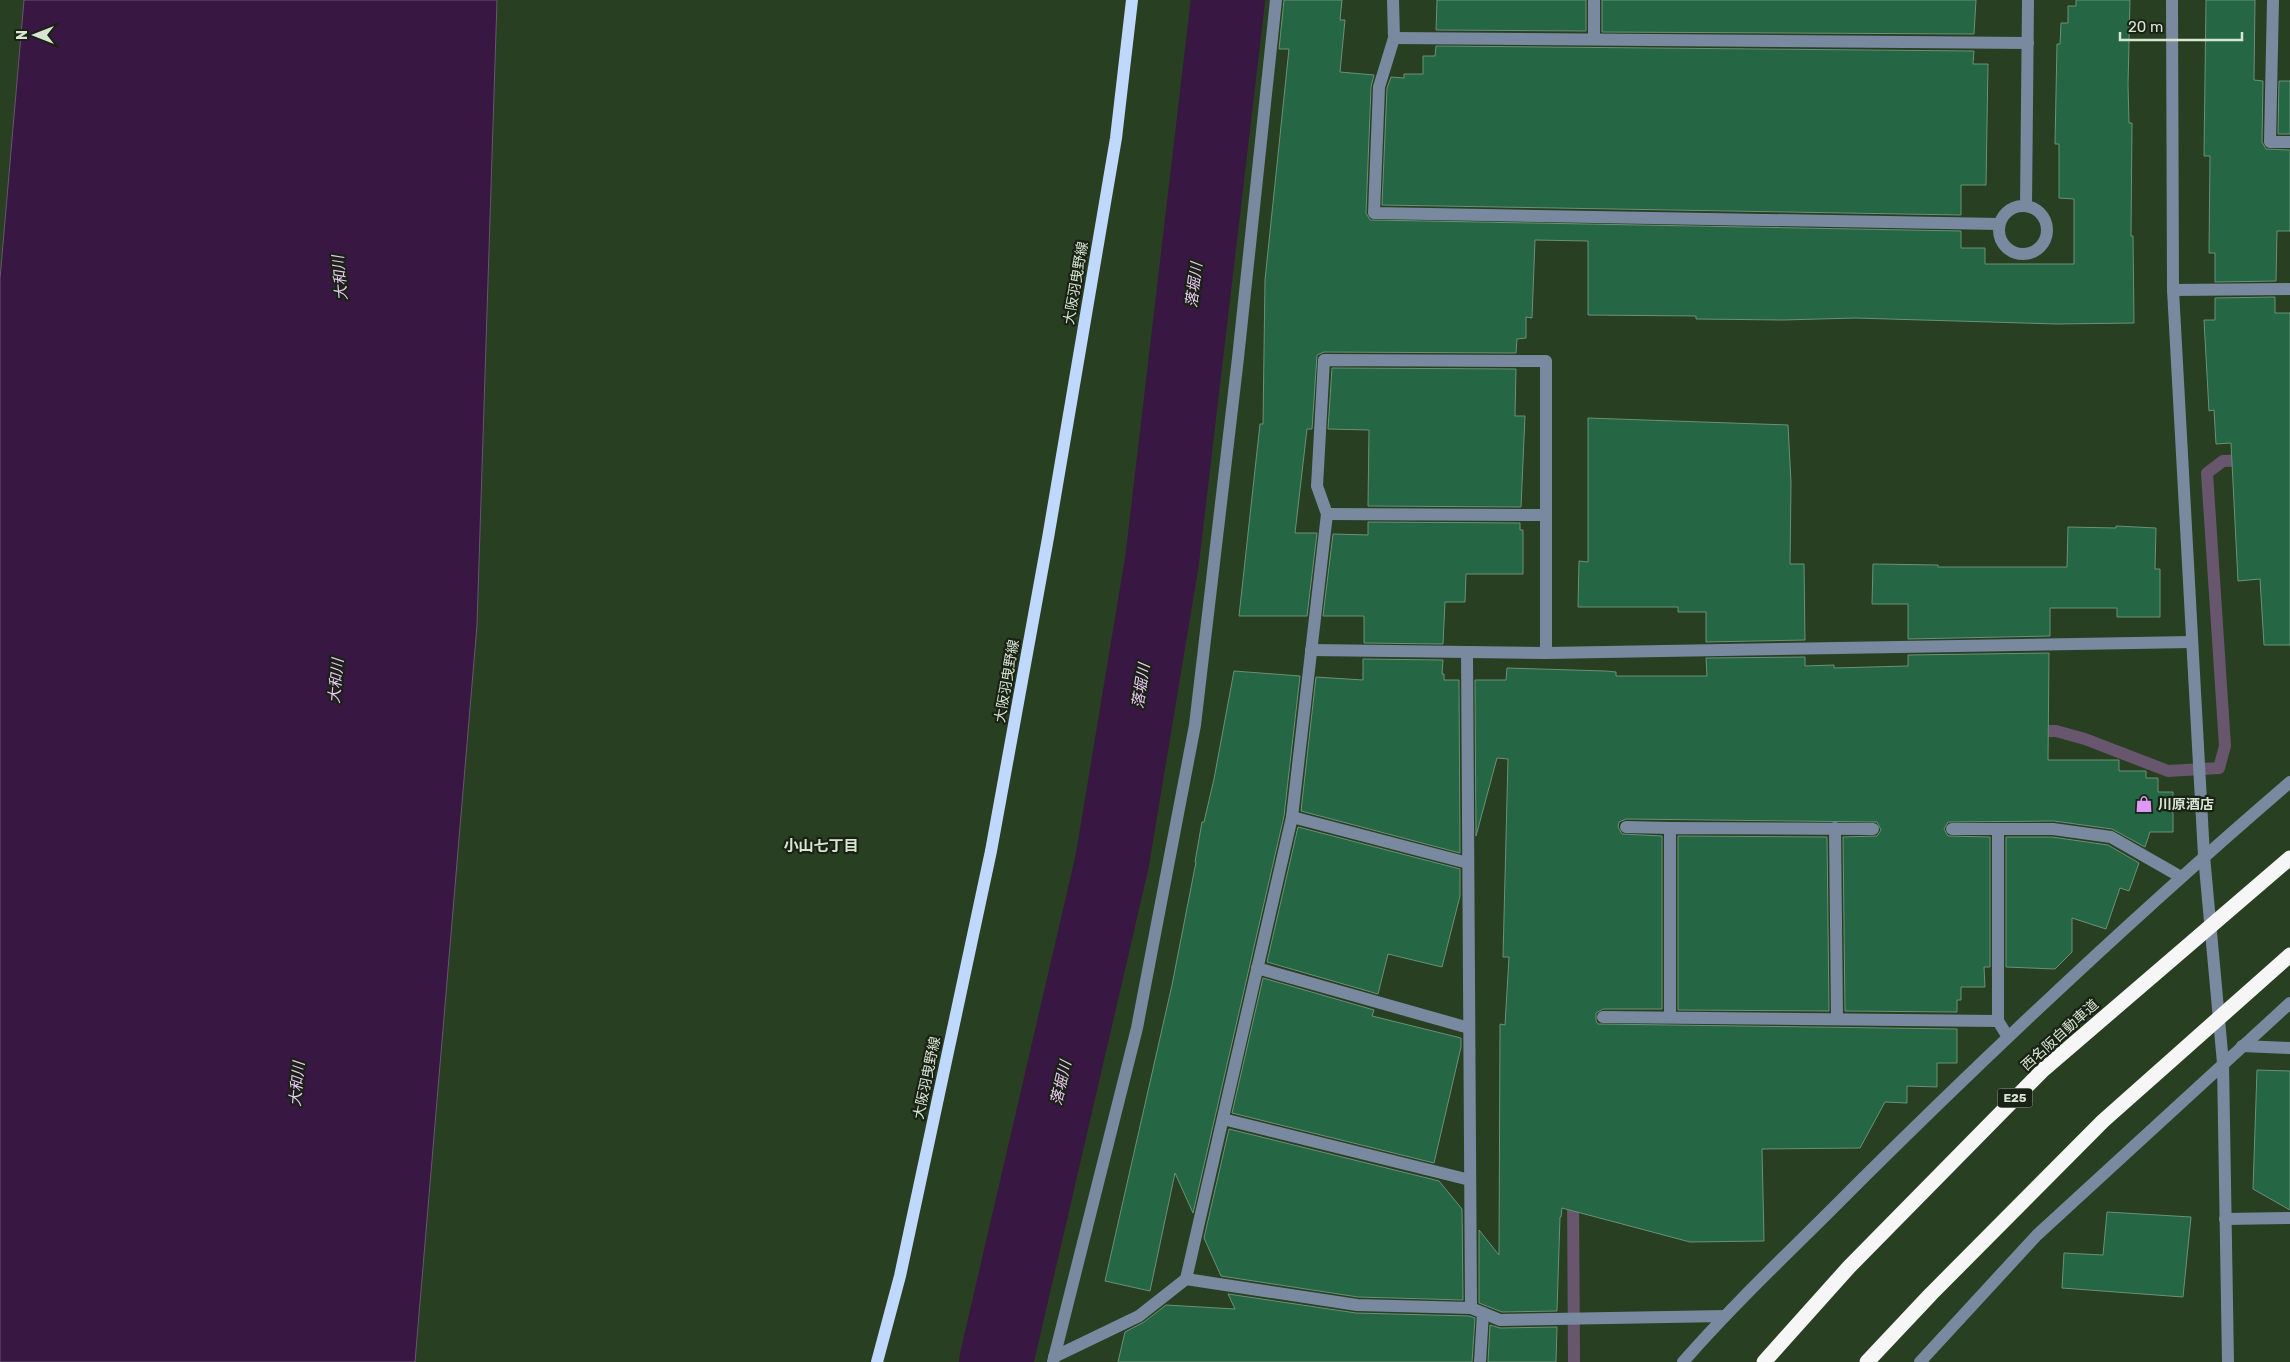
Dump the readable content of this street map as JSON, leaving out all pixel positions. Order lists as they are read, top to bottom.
{
  "streets": {
    "highway": ["西名阪自動車道", "E25"],
    "main road": ["大阪羽曳野線"]
  },
  "districts": ["小山七丁目"],
  "water": ["大和川", "落堀川"],
  "places": {
    "shop": ["川原酒店"]
  },
  "scale_bar": "20 m",
  "north": "left"
}
